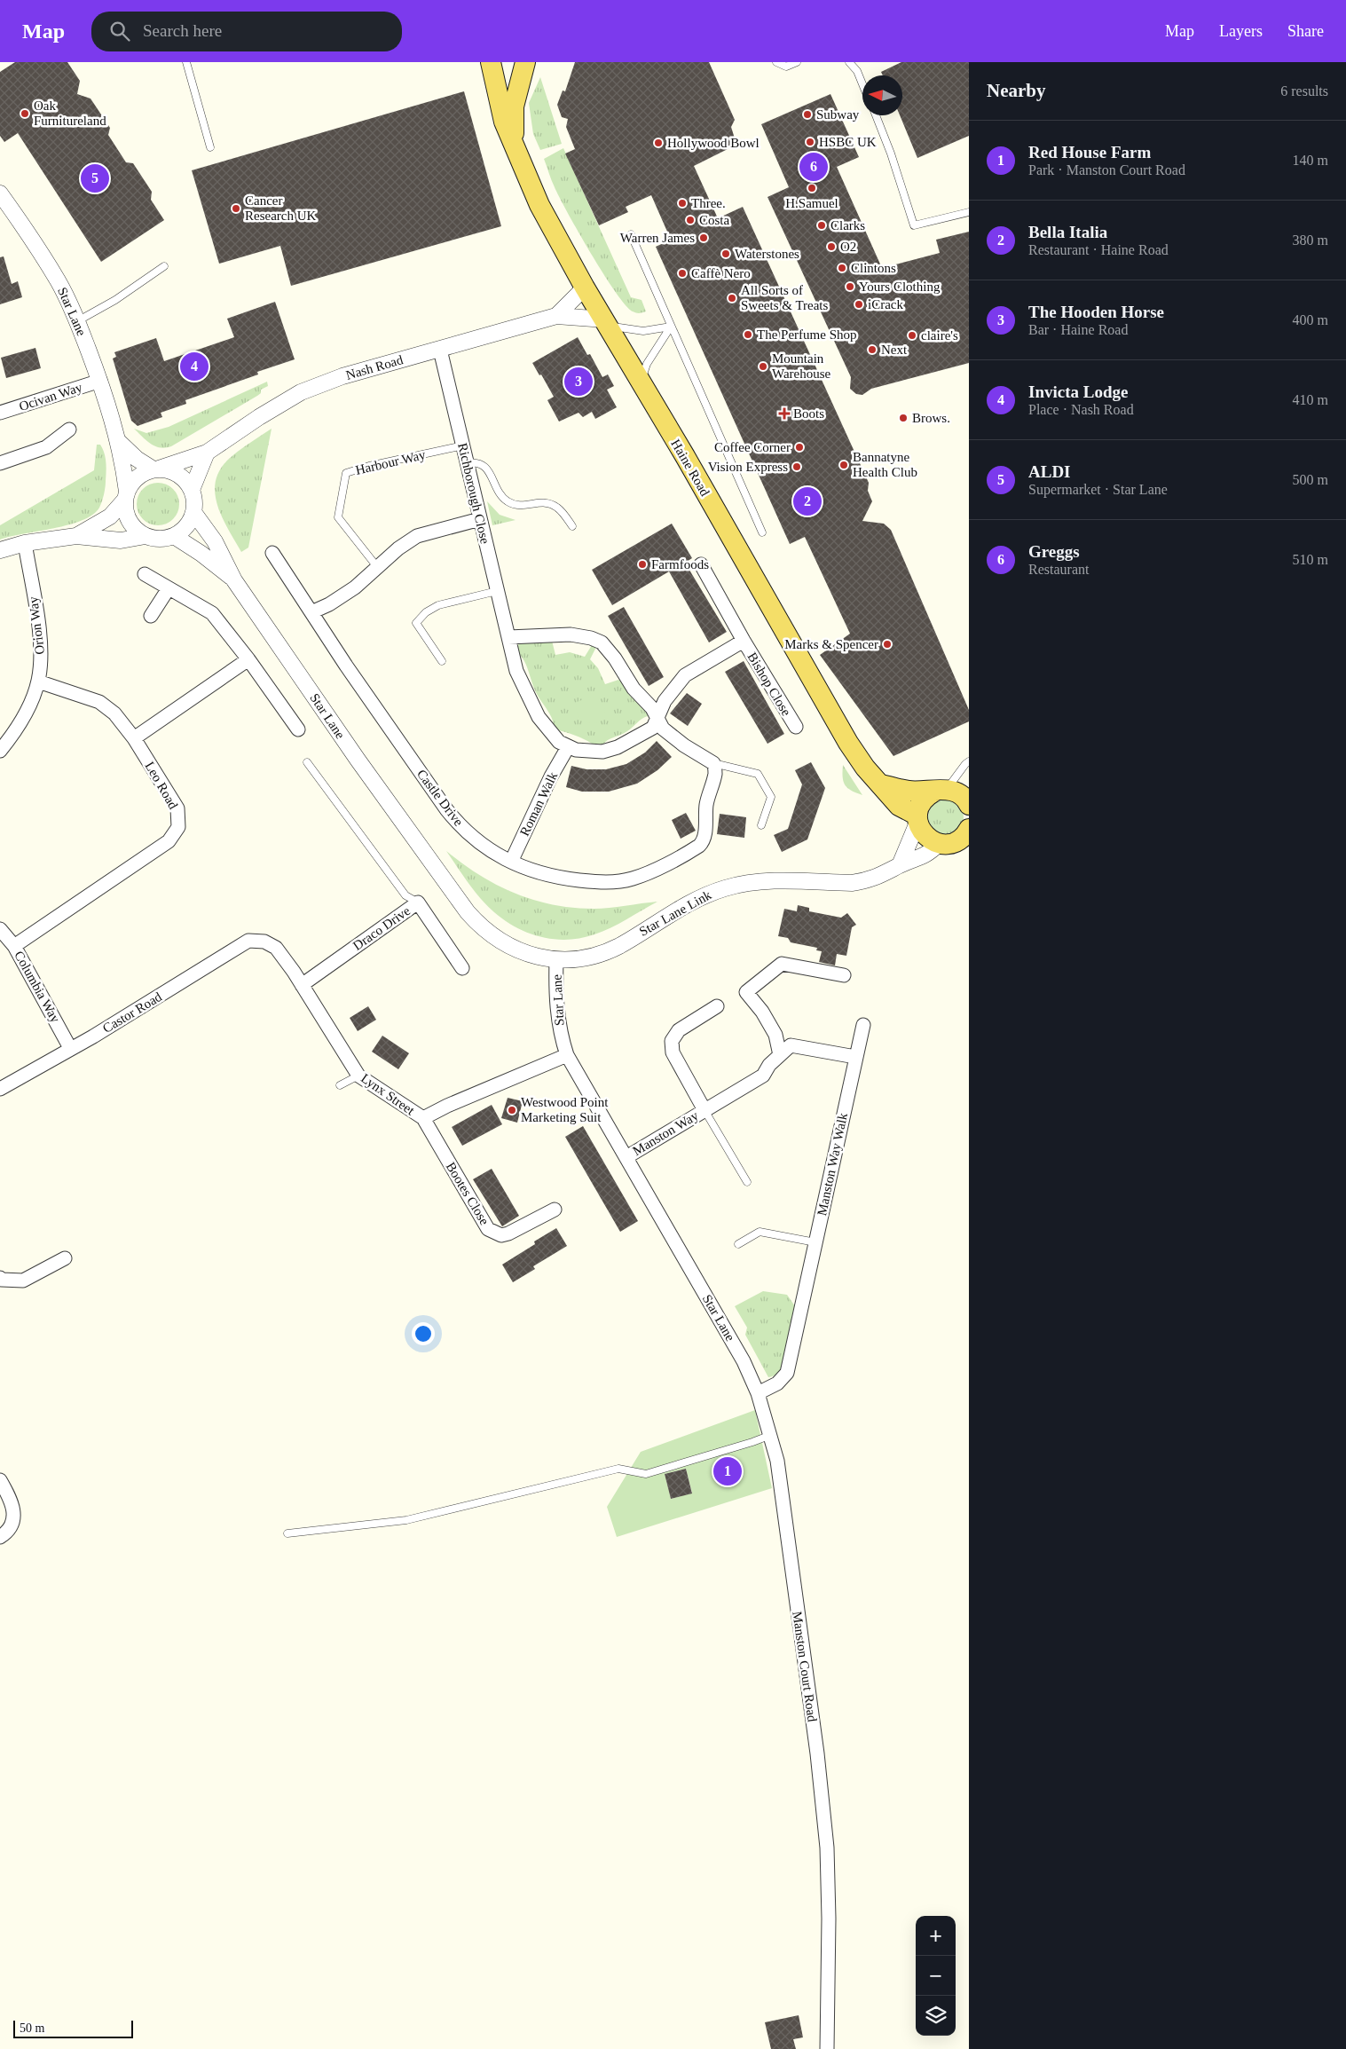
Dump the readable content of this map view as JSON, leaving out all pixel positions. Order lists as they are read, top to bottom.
{
  "streets": {
    "main road": ["Haine Road"],
    "street": [
      "Star Lane",
      "Nash Road",
      "Ocivan Way",
      "Richborough Close",
      "Orion Way",
      "Bishop Close",
      "Leo Road",
      "Castle Drive",
      "Roman Walk",
      "Star Lane Link",
      "Draco Drive",
      "Columbia Way",
      "Castor Road",
      "Lynx Street",
      "Manston Way",
      "Manston Way Walk",
      "Bootes Close",
      "Manston Court Road"
    ],
    "lane": ["Harbour Way"]
  },
  "crossings": [
    ["Star Lane", "Nash Road"],
    ["Star Lane", "Ocivan Way"],
    ["Star Lane", "Star Lane Link"],
    ["Star Lane", "Lynx Street"],
    ["Star Lane", "Manston Way"],
    ["Star Lane", "Manston Way Walk"],
    ["Star Lane", "Manston Court Road"],
    ["Nash Road", "Haine Road"],
    ["Nash Road", "Richborough Close"],
    ["Harbour Way", "Richborough Close"],
    ["Haine Road", "Star Lane Link"],
    ["Richborough Close", "Bishop Close"],
    ["Richborough Close", "Roman Walk"],
    ["Orion Way", "Leo Road"],
    ["Leo Road", "Columbia Way"],
    ["Castle Drive", "Roman Walk"],
    ["Draco Drive", "Lynx Street"],
    ["Columbia Way", "Castor Road"],
    ["Castor Road", "Lynx Street"],
    ["Lynx Street", "Bootes Close"],
    ["Manston Way", "Manston Way Walk"],
    ["Manston Way Walk", "Manston Court Road"]
  ],
  "places": {
    "other": [
      "Oak Furnitureland",
      "Subway",
      "HSBC UK",
      "Hollywood Bowl",
      "H.Samuel",
      "Three.",
      "Cancer Research UK",
      "Costa",
      "Clarks",
      "Warren James",
      "O2",
      "Waterstones",
      "Clintons",
      "Caffè Nero",
      "Yours Clothing",
      "All Sorts of Sweets & Treats",
      "iCrack",
      "The Perfume Shop",
      "claire's",
      "Next",
      "Mountain Warehouse",
      "Brows.",
      "Coffee Corner",
      "Bannatyne Health Club",
      "Vision Express",
      "Farmfoods",
      "Marks & Spencer",
      "Westwood Point Marketing Suit"
    ],
    "health": ["Boots"]
  },
  "scale_bar": "50 m",
  "north": "left",
  "page": {
    "header": "Map",
    "search": "Search here",
    "nav": ["Map", "Layers", "Share"],
    "heading": ["Nearby", "6 results"],
    "list": [
      {
        "mark": "1",
        "name": "Red House Farm",
        "note": "Park · Manston Court Road",
        "value": "140 m"
      },
      {
        "mark": "2",
        "name": "Bella Italia",
        "note": "Restaurant · Haine Road",
        "value": "380 m"
      },
      {
        "mark": "3",
        "name": "The Hooden Horse",
        "note": "Bar · Haine Road",
        "value": "400 m"
      },
      {
        "mark": "4",
        "name": "Invicta Lodge",
        "note": "Place · Nash Road",
        "value": "410 m"
      },
      {
        "mark": "5",
        "name": "ALDI",
        "note": "Supermarket · Star Lane",
        "value": "500 m"
      },
      {
        "mark": "6",
        "name": "Greggs",
        "note": "Restaurant",
        "value": "510 m"
      }
    ],
    "pins": [
      "6",
      "5",
      "4",
      "3",
      "2",
      "1"
    ],
    "map_buttons": ["+", "−"],
    "scale": "50 m"
  }
}
